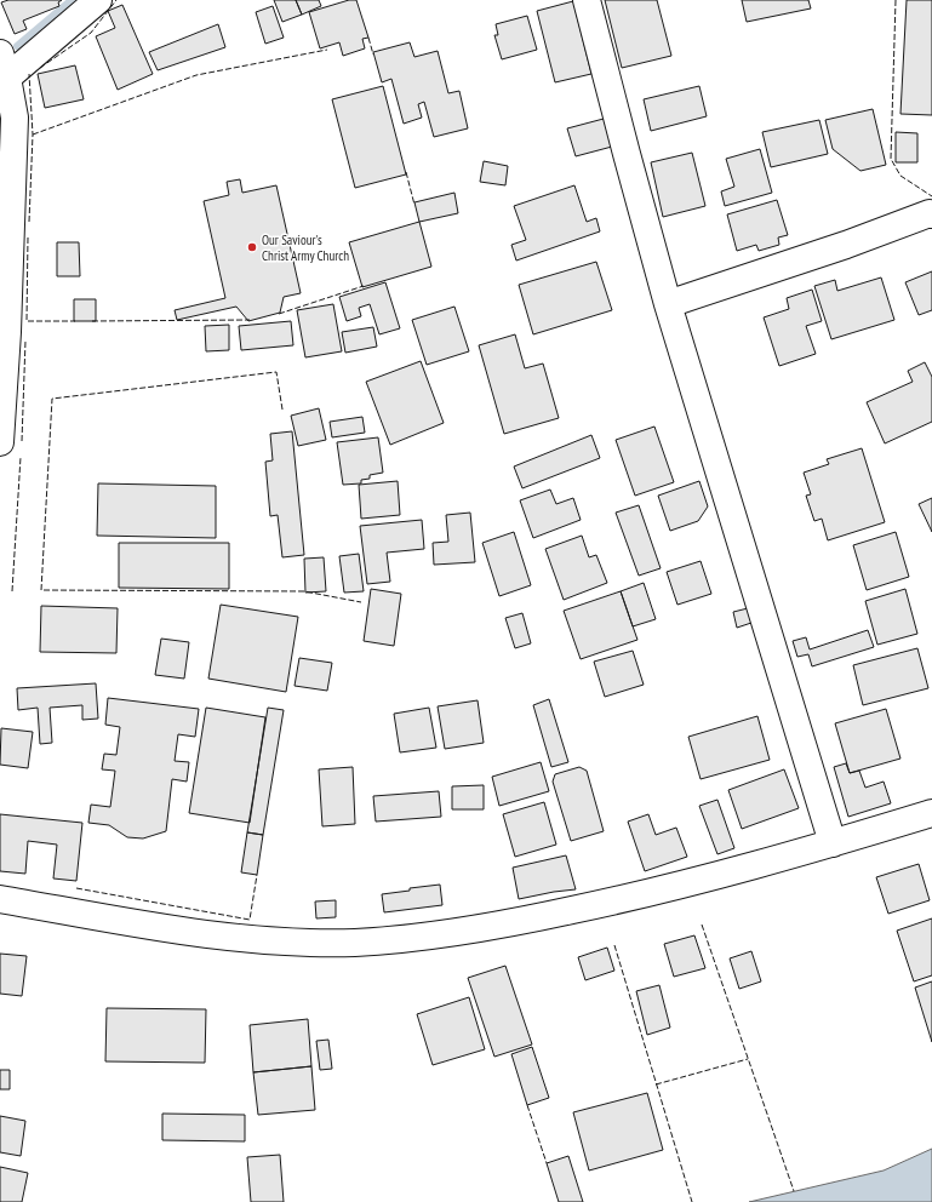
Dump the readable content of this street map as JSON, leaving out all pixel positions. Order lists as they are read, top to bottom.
{
  "places": ["Our Saviour's Christ Army Church"]
}
